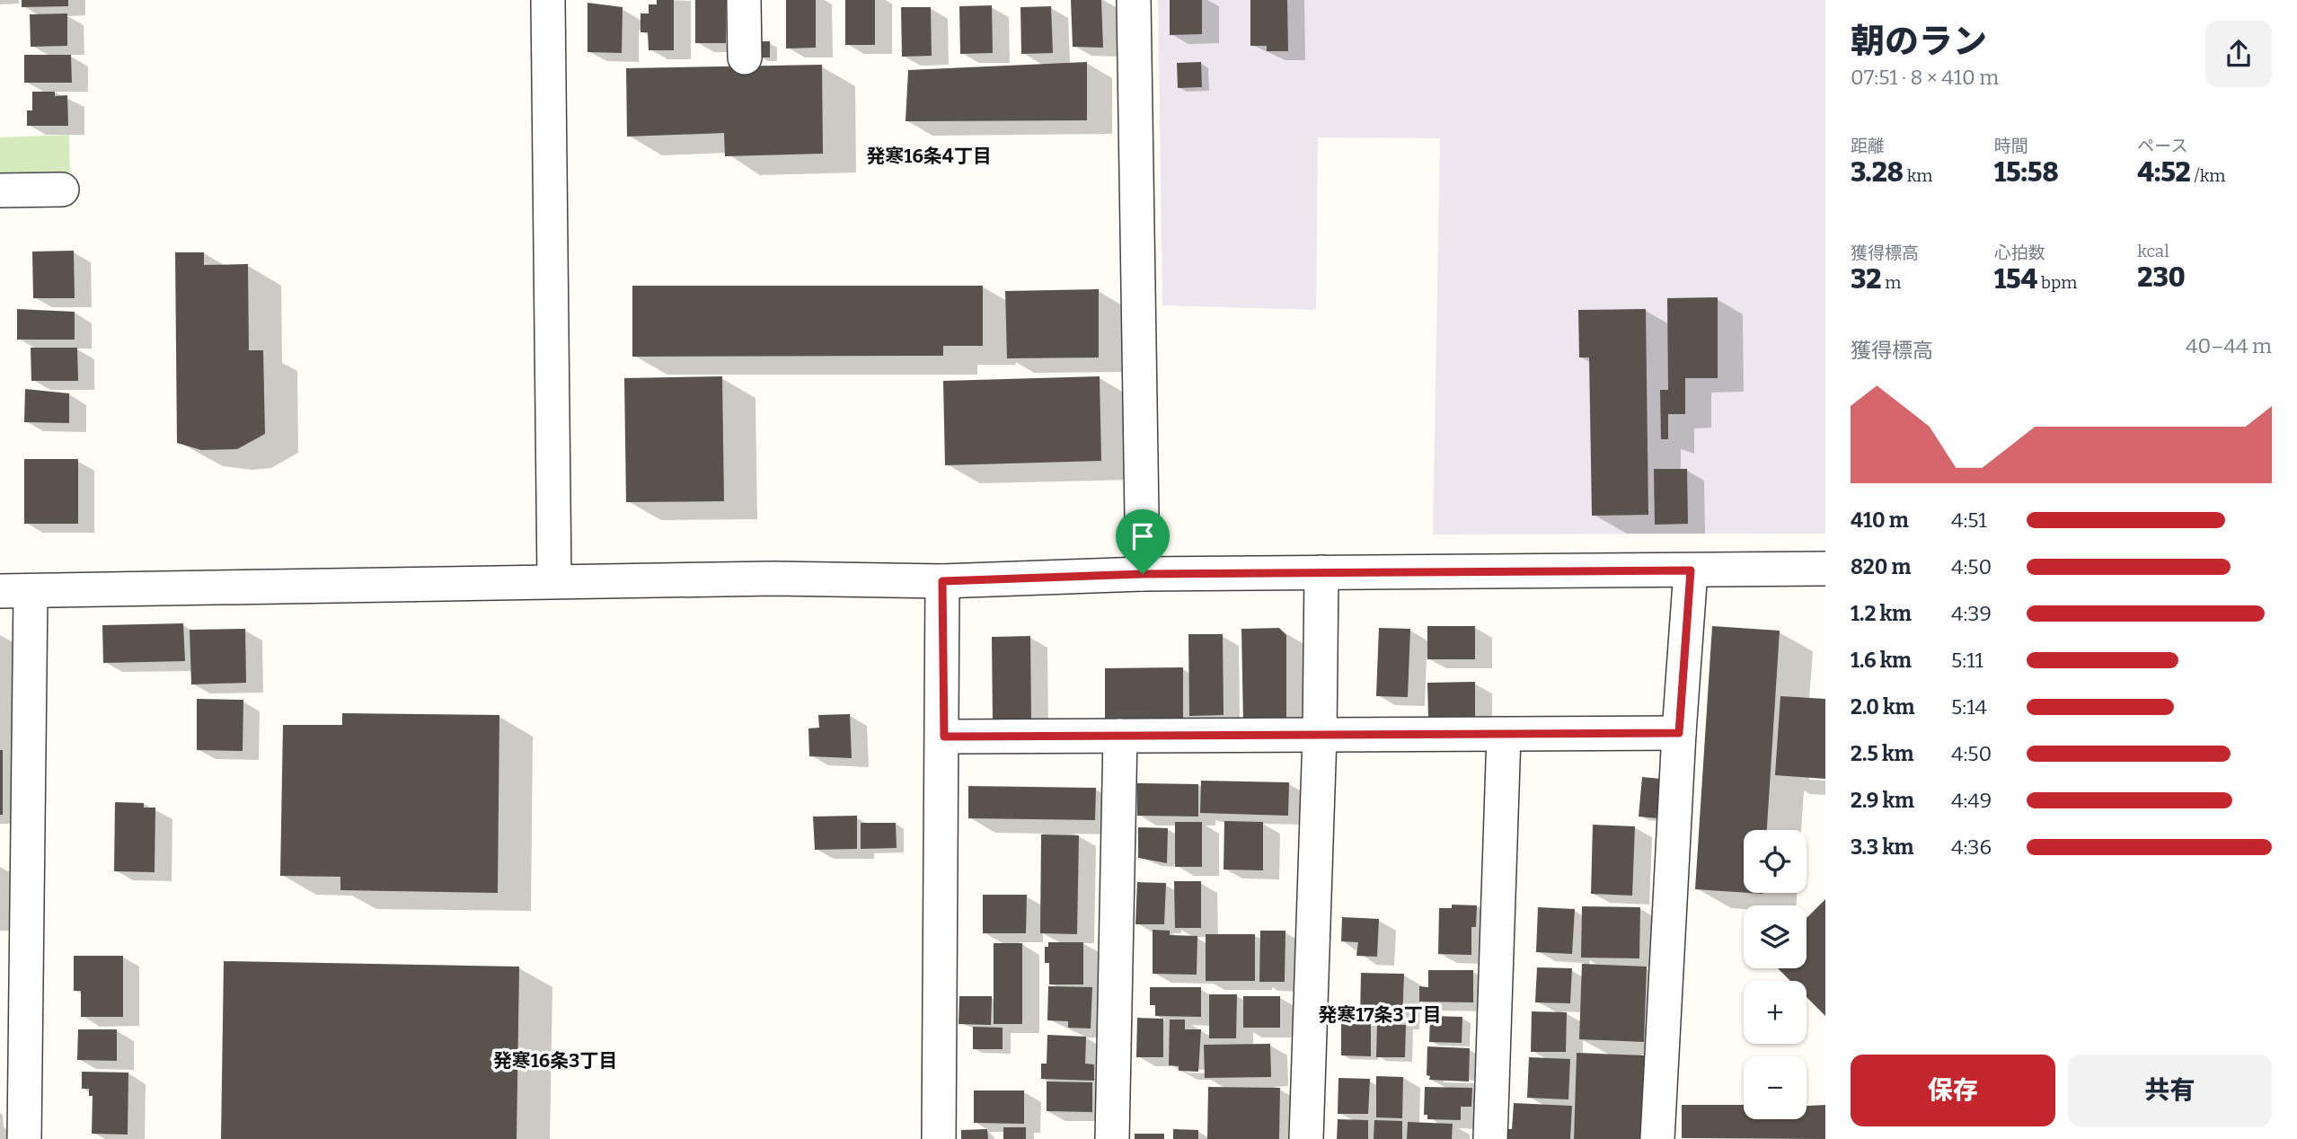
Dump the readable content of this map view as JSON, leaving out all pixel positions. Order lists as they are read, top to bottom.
{
  "districts": ["発寒16条4丁目", "発寒17条3丁目", "発寒16条3丁目"],
  "page": {
    "heading": ["朝のラン", "07:51 · 8 × 410 m"],
    "stats": [
      ["距離", "3.28 km"],
      ["時間", "15:58"],
      ["ペース", "4:52 /km"],
      ["獲得標高", "32 m"],
      ["心拍数", "154 bpm"],
      ["kcal", "230"]
    ],
    "chart": ["獲得標高", "40–44 m"],
    "list": [
      {
        "name": "410 m",
        "note": "4:51"
      },
      {
        "name": "820 m",
        "note": "4:50"
      },
      {
        "name": "1.2 km",
        "note": "4:39"
      },
      {
        "name": "1.6 km",
        "note": "5:11"
      },
      {
        "name": "2.0 km",
        "note": "5:14"
      },
      {
        "name": "2.5 km",
        "note": "4:50"
      },
      {
        "name": "2.9 km",
        "note": "4:49"
      },
      {
        "name": "3.3 km",
        "note": "4:36"
      }
    ],
    "map_buttons": ["+", "−"],
    "buttons": ["保存", "共有"]
  }
}
